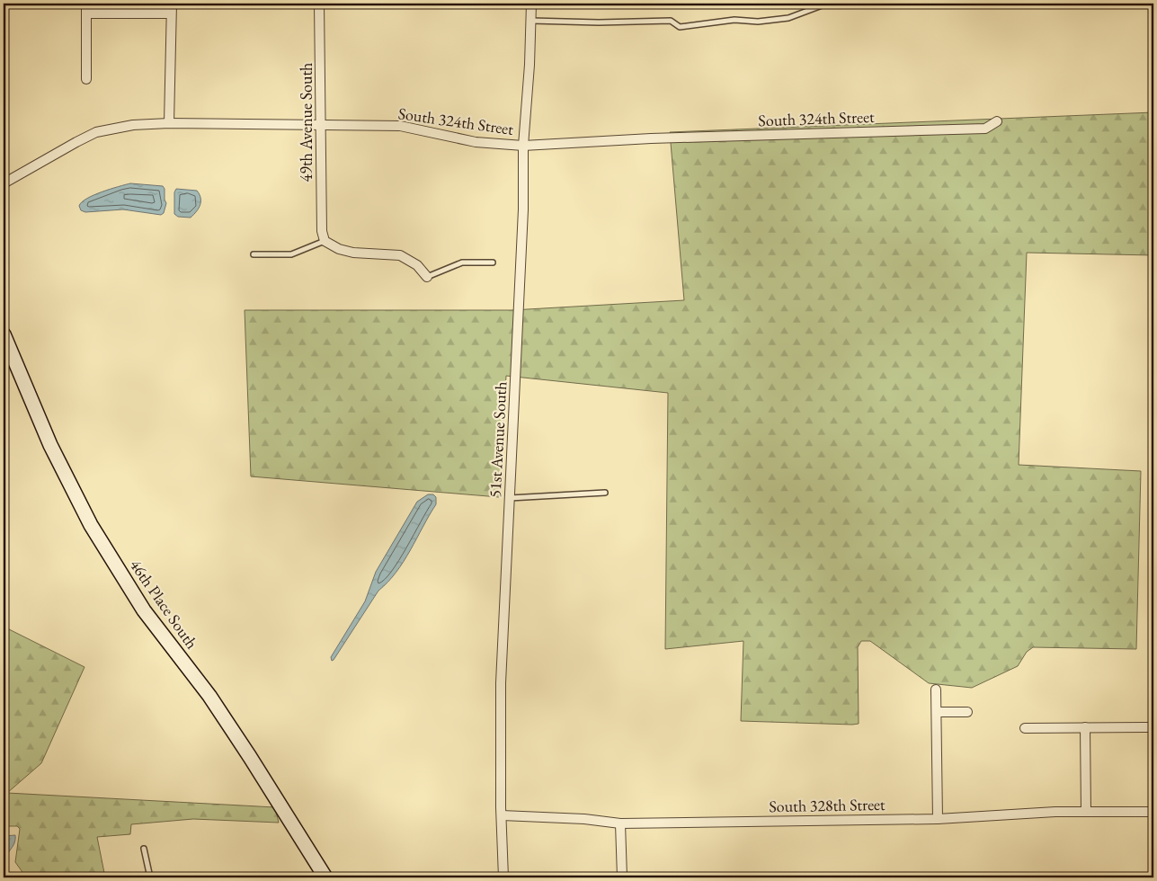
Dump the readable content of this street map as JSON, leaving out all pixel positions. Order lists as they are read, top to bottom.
{
  "streets": {
    "street": [
      "South 324th Street",
      "49th Avenue South",
      "51st Avenue South",
      "46th Place South",
      "South 328th Street"
    ]
  },
  "crossings": [
    ["South 324th Street", "49th Avenue South"],
    ["South 324th Street", "51st Avenue South"],
    ["51st Avenue South", "South 328th Street"]
  ]
}
